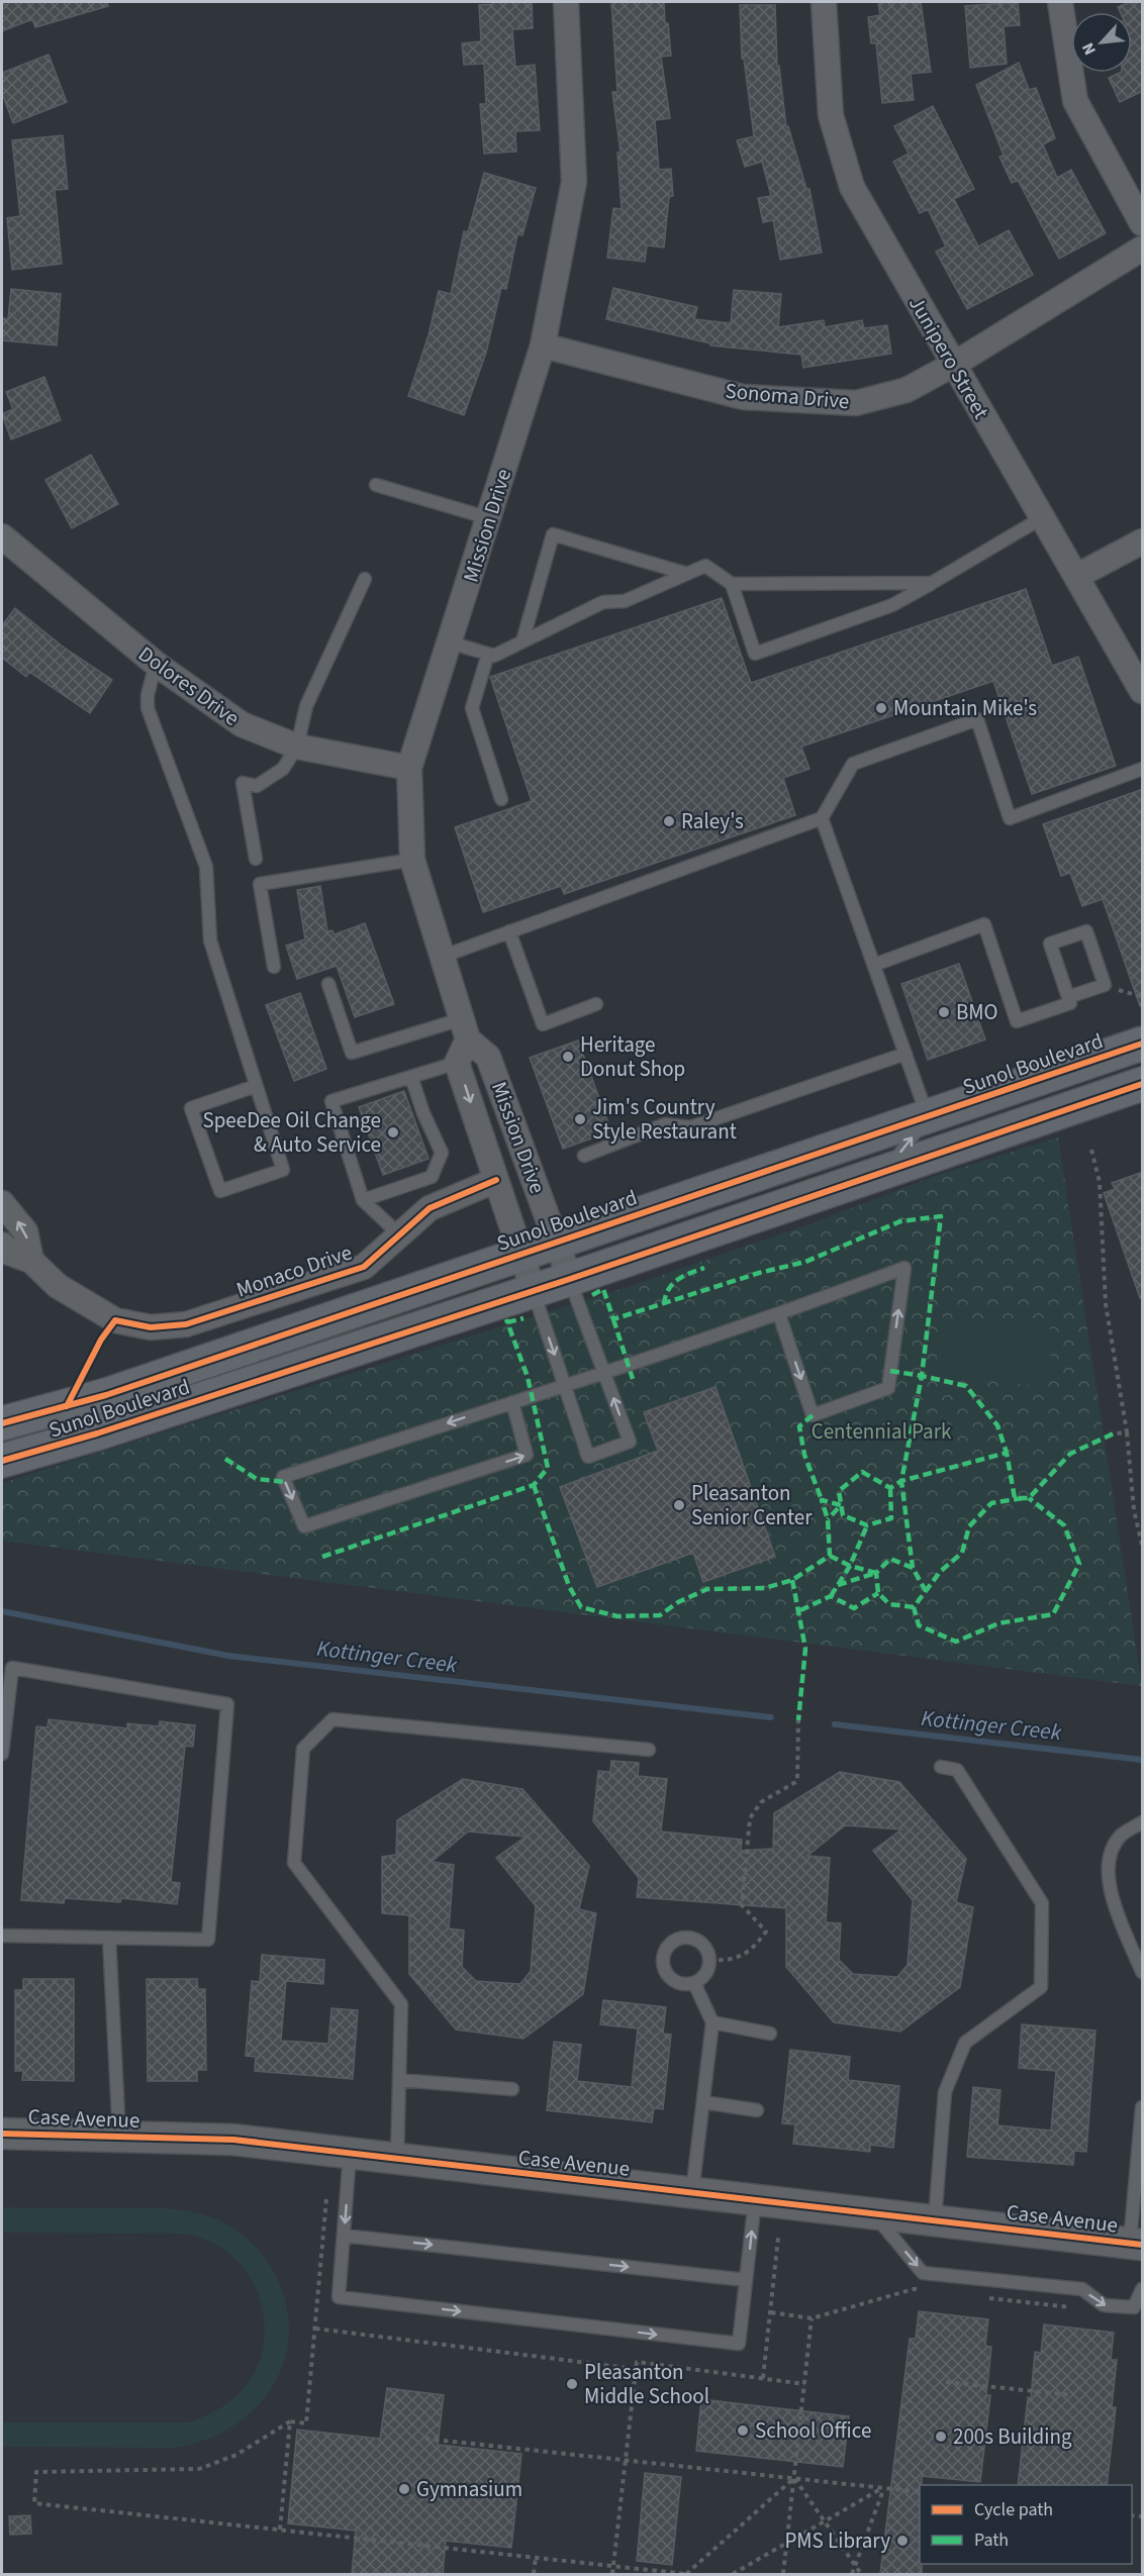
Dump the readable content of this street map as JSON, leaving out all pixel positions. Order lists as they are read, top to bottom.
{
  "streets": {
    "main road": ["Sunol Boulevard"],
    "street": [
      "Junipero Street",
      "Sonoma Drive",
      "Mission Drive",
      "Dolores Drive",
      "Monaco Drive",
      "Case Avenue"
    ]
  },
  "crossings": [
    ["Junipero Street", "Sonoma Drive"],
    ["Sonoma Drive", "Mission Drive"],
    ["Mission Drive", "Dolores Drive"],
    ["Mission Drive", "Sunol Boulevard"],
    ["Mission Drive", "Monaco Drive"]
  ],
  "water": ["Kottinger Creek"],
  "parks": ["Centennial Park"],
  "places": [
    "Mountain Mike's",
    "Raley's",
    "BMO",
    "Heritage Donut Shop",
    "Jim's Country Style Restaurant",
    "SpeeDee Oil Change & Auto Service",
    "Pleasanton Senior Center",
    "Pleasanton Middle School",
    "School Office",
    "200s Building",
    "Gymnasium",
    "PMS Library"
  ],
  "legend": ["Cycle path", "Path"],
  "north": "bottom left"
}
